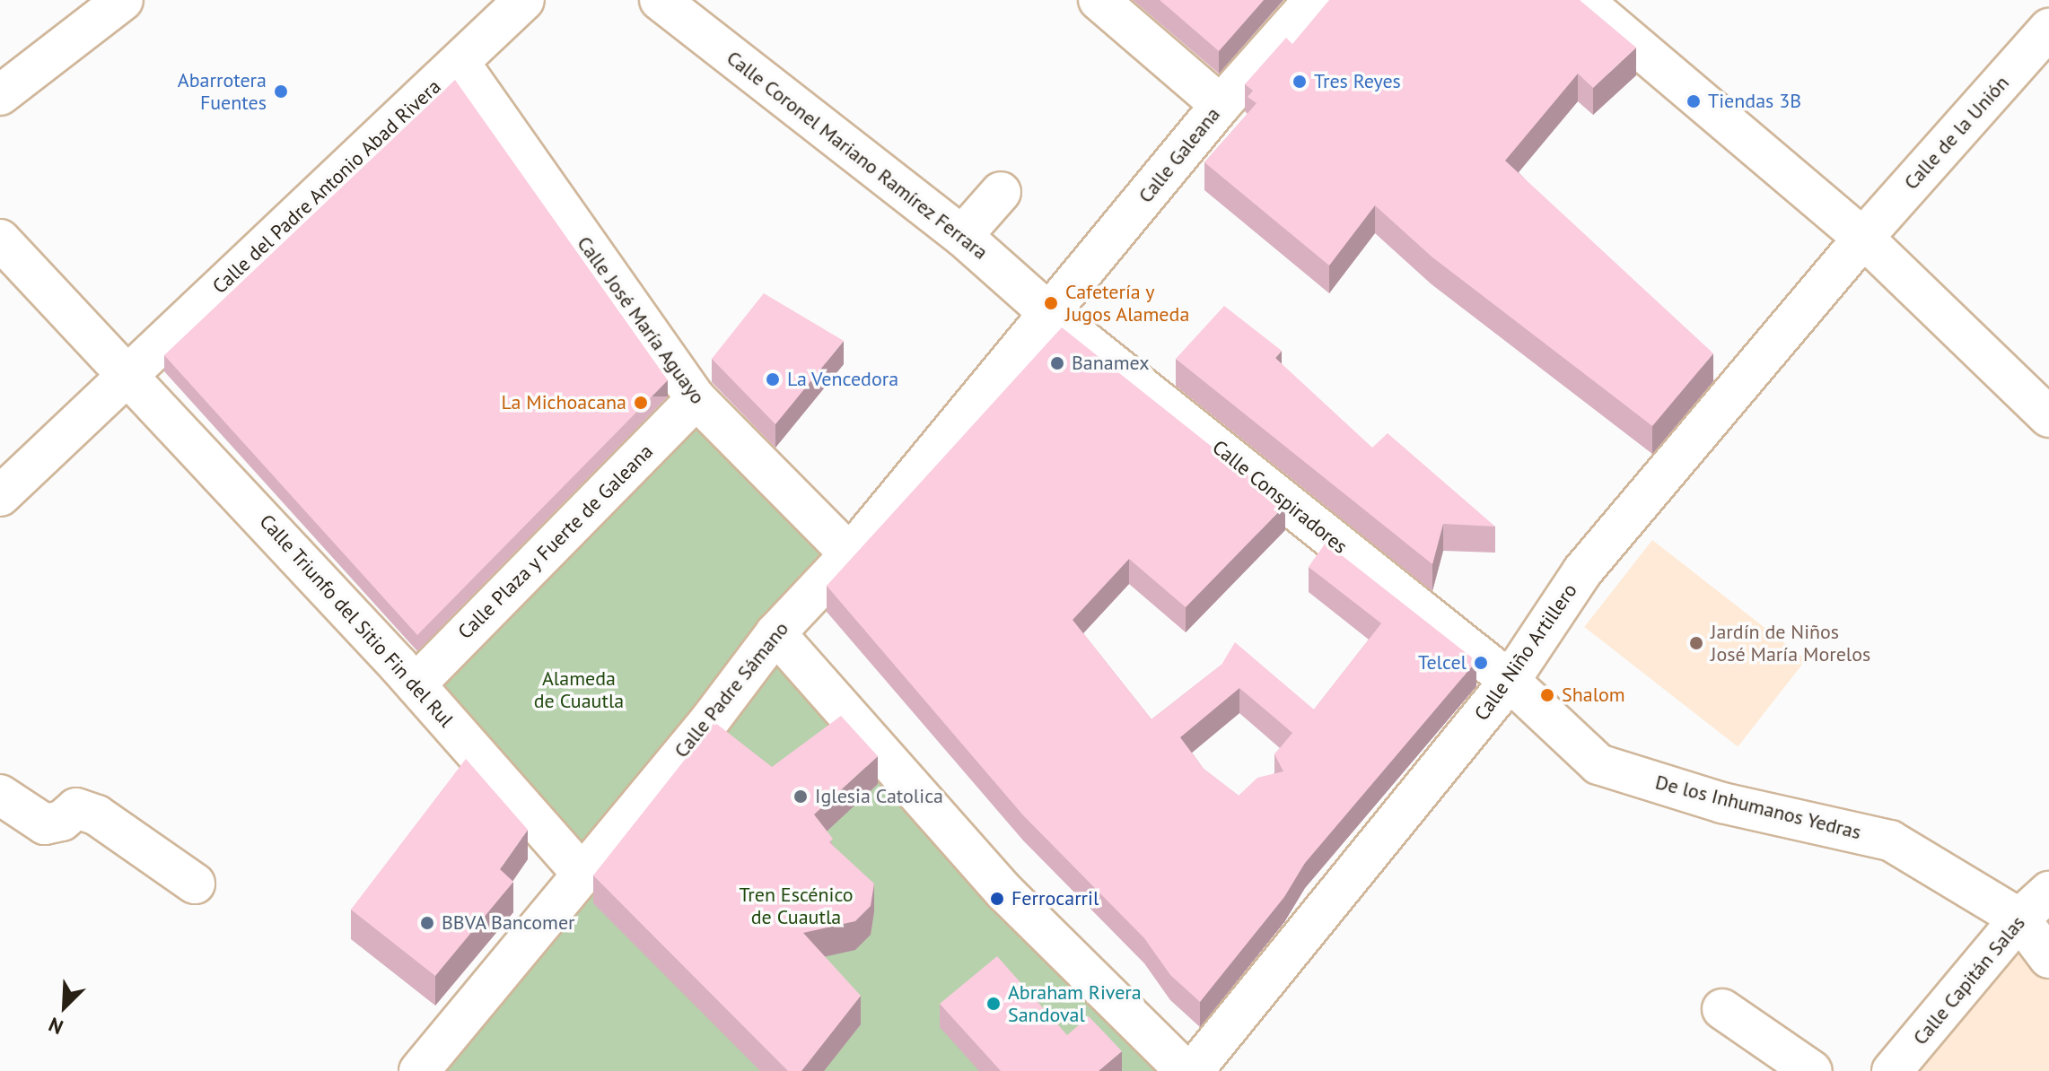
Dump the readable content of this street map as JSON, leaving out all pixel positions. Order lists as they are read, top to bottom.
{
  "streets": {
    "street": [
      "Calle de la Unión",
      "Calle Coronel Mariano Ramírez Ferrara",
      "Calle Galeana",
      "Calle del Padre Antonio Abad Rivera",
      "Calle José María Aguayo",
      "Calle Conspiradores",
      "Calle Plaza y Fuerte de Galeana",
      "Calle Triunfo del Sitio Fin del Rul",
      "Calle Niño Artillero",
      "Calle Padre Sámano",
      "De los Inhumanos Yedras",
      "Calle Capitán Salas"
    ]
  },
  "crossings": [
    ["Calle de la Unión", "Calle Niño Artillero"],
    ["Calle Coronel Mariano Ramírez Ferrara", "Calle Galeana"],
    ["Calle Coronel Mariano Ramírez Ferrara", "Calle Conspiradores"],
    ["Calle Coronel Mariano Ramírez Ferrara", "Calle Padre Sámano"],
    ["Calle Galeana", "Calle Conspiradores"],
    ["Calle Galeana", "Calle Padre Sámano"],
    ["Calle del Padre Antonio Abad Rivera", "Calle José María Aguayo"],
    ["Calle del Padre Antonio Abad Rivera", "Calle Triunfo del Sitio Fin del Rul"],
    ["Calle José María Aguayo", "Calle Plaza y Fuerte de Galeana"],
    ["Calle José María Aguayo", "Calle Padre Sámano"],
    ["Calle Conspiradores", "Calle Niño Artillero"],
    ["Calle Conspiradores", "Calle Padre Sámano"],
    ["Calle Conspiradores", "De los Inhumanos Yedras"],
    ["Calle Plaza y Fuerte de Galeana", "Calle Triunfo del Sitio Fin del Rul"],
    ["Calle Triunfo del Sitio Fin del Rul", "Calle Padre Sámano"],
    ["Calle Niño Artillero", "De los Inhumanos Yedras"],
    ["De los Inhumanos Yedras", "Calle Capitán Salas"]
  ],
  "parks": ["Alameda de Cuautla", "Tren Escénico de Cuautla"],
  "places": [
    "Tres Reyes",
    "Abarrotera Fuentes",
    "Tiendas 3B",
    "Cafetería y Jugos Alameda",
    "Banamex",
    "La Vencedora",
    "La Michoacana",
    "Jardín de Niños José María Morelos",
    "Telcel",
    "Shalom",
    "Iglesia Catolica",
    "Ferrocarril",
    "BBVA Bancomer",
    "Abraham Rivera Sandoval"
  ],
  "north": "bottom left"
}
